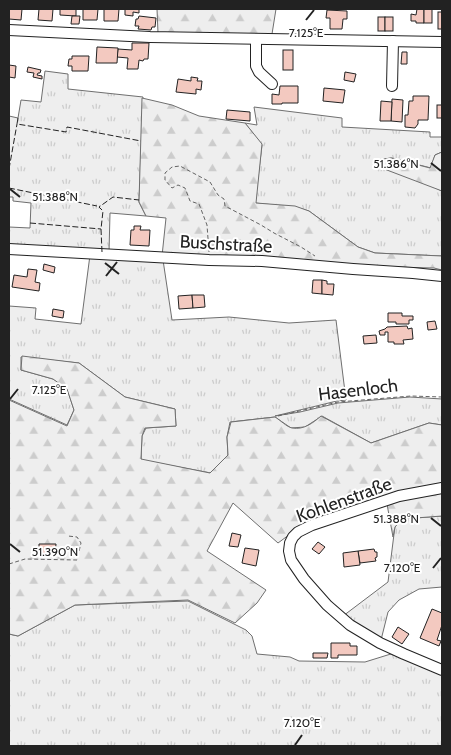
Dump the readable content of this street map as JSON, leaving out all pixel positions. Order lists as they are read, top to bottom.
{
  "streets": {
    "street": ["Buschstraße", "Kohlenstraße"],
    "path": ["Hasenloch"]
  },
  "coordinates": [
    "7.125°E",
    "51.386°N",
    "51.388°N",
    "51.390°N",
    "7.120°E"
  ]
}
